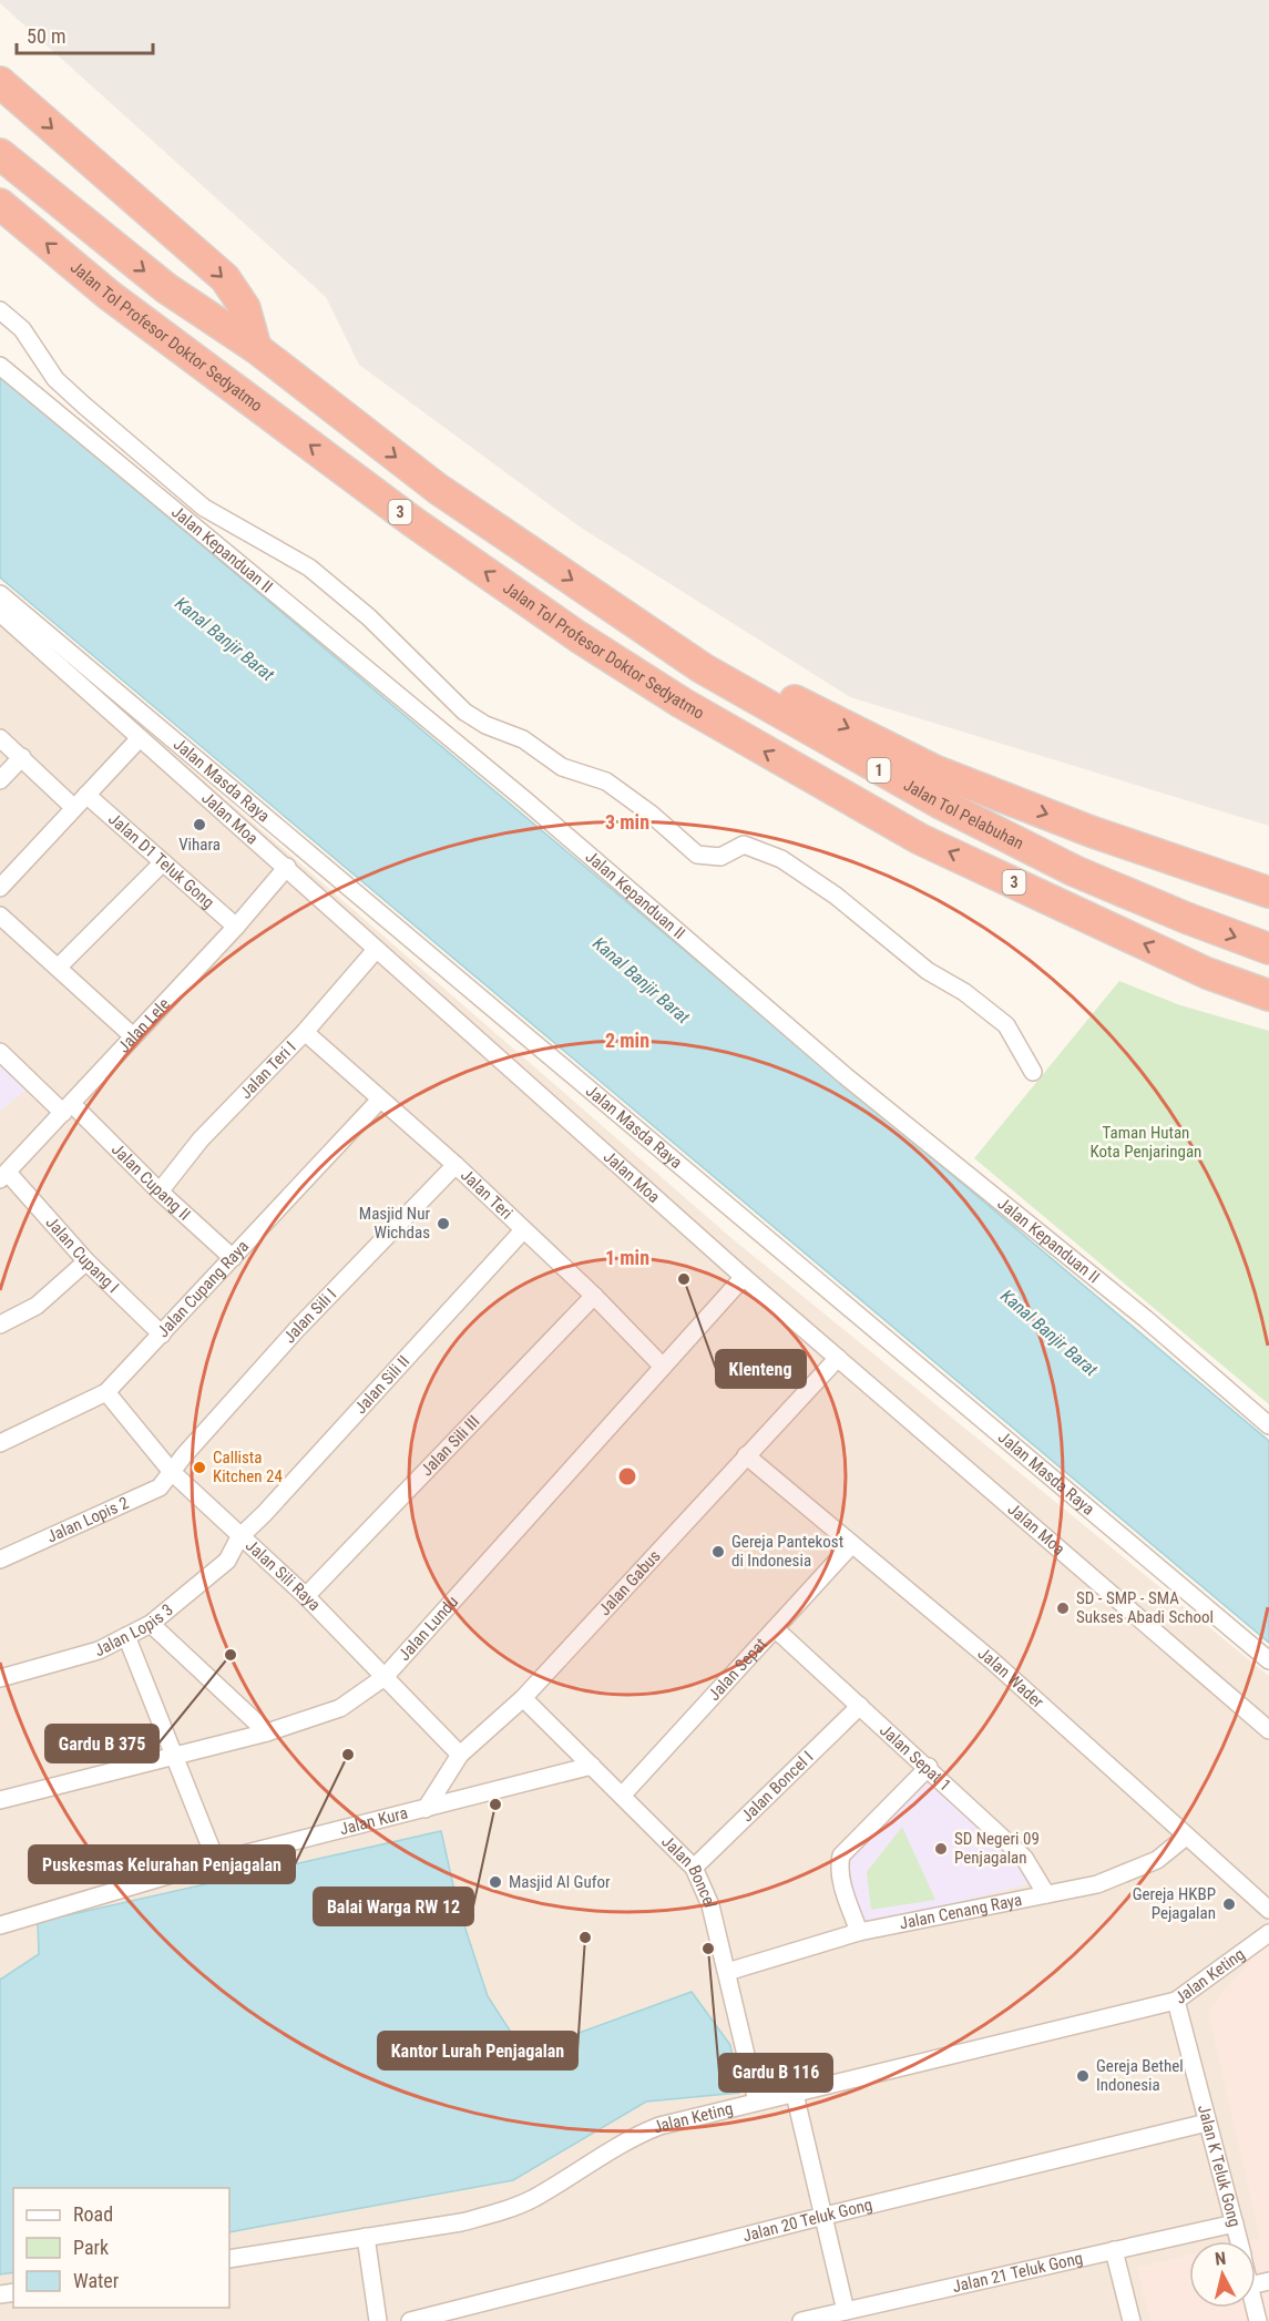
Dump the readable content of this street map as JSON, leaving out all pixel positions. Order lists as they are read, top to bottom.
{
  "streets": {
    "highway": [
      "Jalan Tol Profesor Doktor Sedyatmo",
      "3",
      "1",
      "Jalan Tol Pelabuhan"
    ],
    "street": [
      "Jalan Kepanduan II",
      "Jalan Masda Raya",
      "Jalan Moa",
      "Jalan D1 Teluk Gong",
      "Jalan Lele",
      "Jalan Teri I",
      "Jalan Cupang II",
      "Jalan Teri",
      "Jalan Cupang I",
      "Jalan Cupang Raya",
      "Jalan Sili I",
      "Jalan Sili II",
      "Jalan Sili III",
      "Jalan Lopis 2",
      "Jalan Sili Raya",
      "Jalan Gabus",
      "Jalan Lopis 3",
      "Jalan Lundu",
      "Jalan Sepat",
      "Jalan Wader",
      "Jalan Sepat 1",
      "Jalan Boncel I",
      "Jalan Kura",
      "Jalan Boncel",
      "Jalan Cenang Raya",
      "Jalan Keting",
      "Jalan K Teluk Gong",
      "Jalan 20 Teluk Gong",
      "Jalan 21 Teluk Gong"
    ]
  },
  "crossings": [
    ["3", "Jalan Tol Pelabuhan"],
    ["Jalan Moa", "Jalan Lele"],
    ["Jalan Moa", "Jalan Teri I"],
    ["Jalan Moa", "Jalan Gabus"],
    ["Jalan Moa", "Jalan Lundu"],
    ["Jalan D1 Teluk Gong", "Jalan Lele"],
    ["Jalan Lele", "Jalan Cupang II"],
    ["Jalan Lele", "Jalan Cupang I"],
    ["Jalan Teri I", "Jalan Cupang II"],
    ["Jalan Teri I", "Jalan Teri"],
    ["Jalan Cupang II", "Jalan Cupang Raya"],
    ["Jalan Teri", "Jalan Cupang Raya"],
    ["Jalan Teri", "Jalan Sili I"],
    ["Jalan Teri", "Jalan Sili II"],
    ["Jalan Teri", "Jalan Sili III"],
    ["Jalan Teri", "Jalan Lundu"],
    ["Jalan Cupang I", "Jalan Cupang Raya"],
    ["Jalan Cupang Raya", "Jalan Sili Raya"],
    ["Jalan Sili I", "Jalan Lopis 2"],
    ["Jalan Sili I", "Jalan Sili Raya"],
    ["Jalan Sili II", "Jalan Sili Raya"],
    ["Jalan Sili II", "Jalan Lopis 3"],
    ["Jalan Sili III", "Jalan Sili Raya"],
    ["Jalan Lopis 2", "Jalan Sili Raya"],
    ["Jalan Sili Raya", "Jalan Gabus"],
    ["Jalan Sili Raya", "Jalan Lopis 3"],
    ["Jalan Sili Raya", "Jalan Lundu"],
    ["Jalan Gabus", "Jalan Wader"],
    ["Jalan Gabus", "Jalan Kura"],
    ["Jalan Gabus", "Jalan Boncel"],
    ["Jalan Sepat", "Jalan Wader"],
    ["Jalan Sepat", "Jalan Sepat 1"],
    ["Jalan Sepat", "Jalan Boncel"],
    ["Jalan Wader", "Jalan Cenang Raya"],
    ["Jalan Sepat 1", "Jalan Boncel I"],
    ["Jalan Sepat 1", "Jalan Cenang Raya"],
    ["Jalan Boncel I", "Jalan Boncel"],
    ["Jalan Kura", "Jalan Boncel"],
    ["Jalan Boncel", "Jalan Cenang Raya"],
    ["Jalan Boncel", "Jalan Keting"],
    ["Jalan Keting", "Jalan K Teluk Gong"],
    ["Jalan K Teluk Gong", "Jalan 20 Teluk Gong"],
    ["Jalan K Teluk Gong", "Jalan 21 Teluk Gong"]
  ],
  "water": ["Kanal Banjir Barat"],
  "parks": ["Taman Hutan Kota Penjaringan"],
  "places": [
    "Vihara",
    "Masjid Nur Wichdas",
    "Klenteng",
    "Callista Kitchen 24",
    "Gereja Pantekost di Indonesia",
    "SD - SMP - SMA Sukses Abadi School",
    "Gardu B 375",
    "Puskesmas Kelurahan Penjagalan",
    "Balai Warga RW 12",
    "SD Negeri 09 Penjagalan",
    "Masjid Al Gufor",
    "Gereja HKBP Pejagalan",
    "Kantor Lurah Penjagalan",
    "Gardu B 116",
    "Gereja Bethel Indonesia"
  ],
  "legend": ["Road", "Park", "Water"],
  "scale_bar": "50 m",
  "north": "top",
  "rings": ["3 min", "2 min", "1 min"]
}
